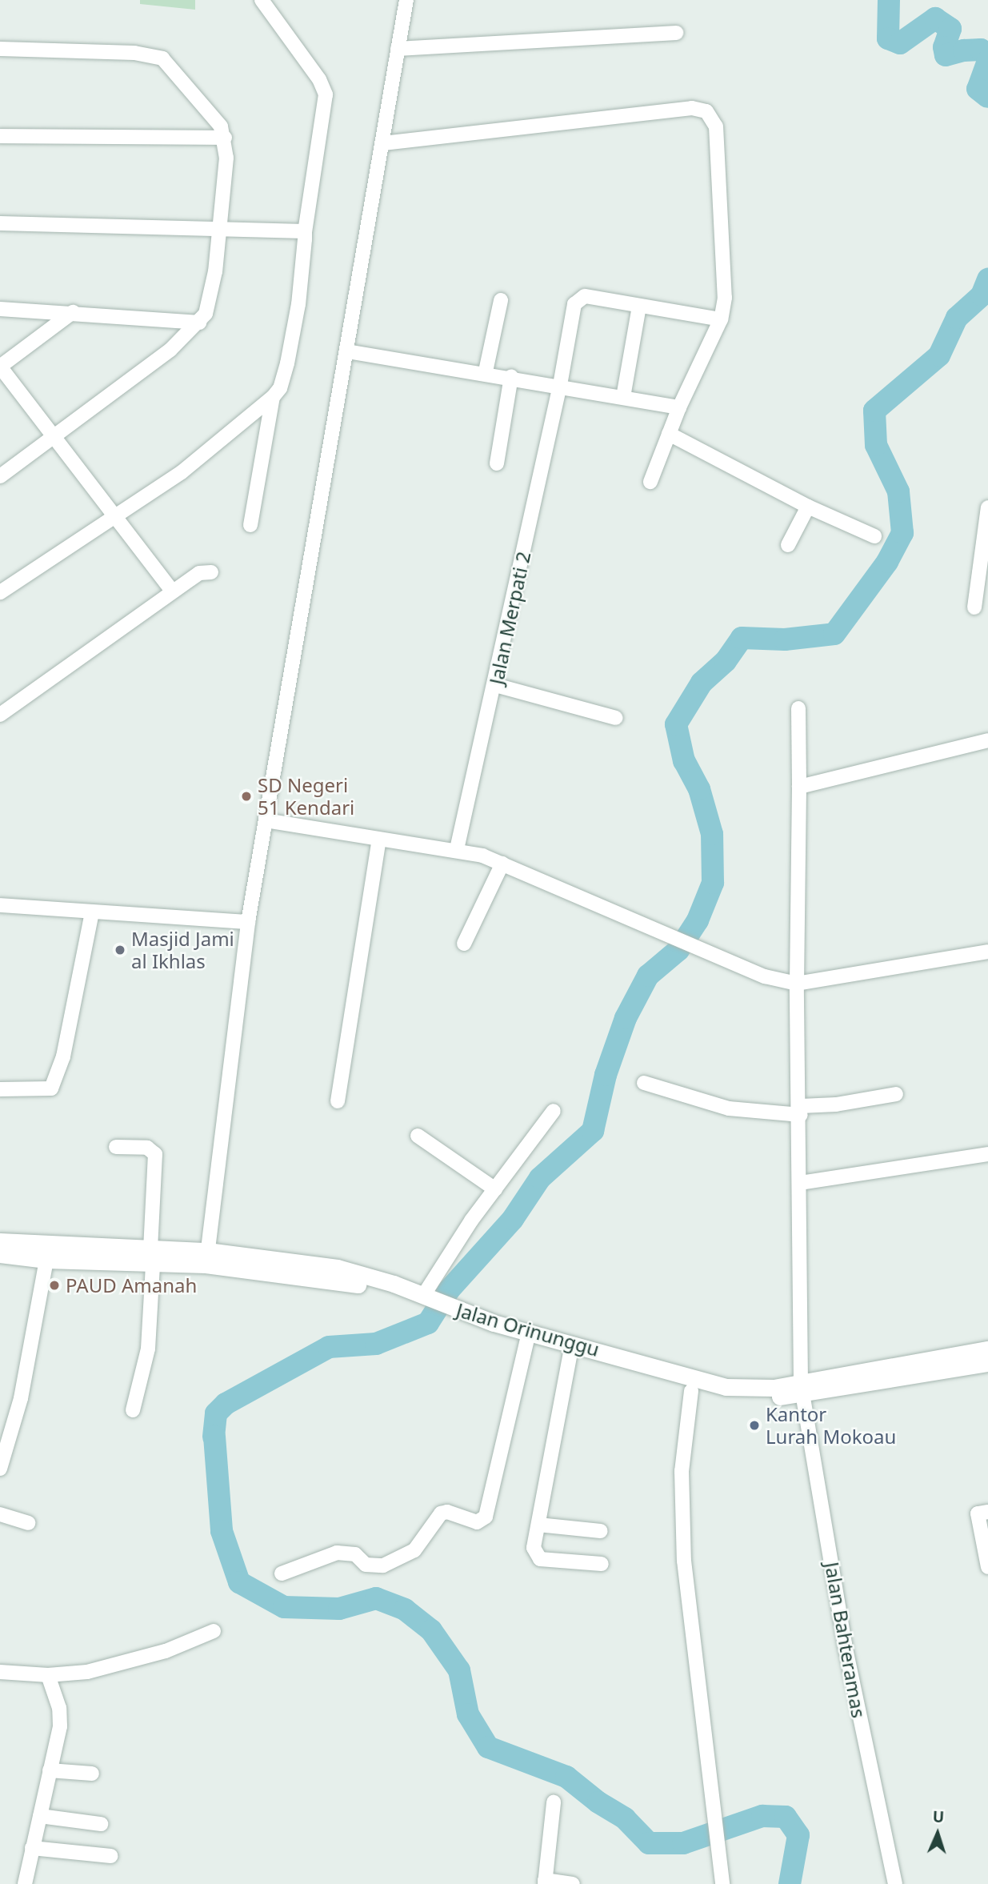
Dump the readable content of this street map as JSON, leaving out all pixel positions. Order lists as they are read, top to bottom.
{
  "streets": {
    "street": ["Jalan Merpati 2", "Jalan Orinunggu", "Jalan Bahteramas"]
  },
  "crossings": [
    ["Jalan Orinunggu", "Jalan Bahteramas"]
  ],
  "places": [
    "SD Negeri 51 Kendari",
    "Masjid Jami al Ikhlas",
    "PAUD Amanah",
    "Kantor Lurah Mokoau"
  ],
  "north": "top"
}
